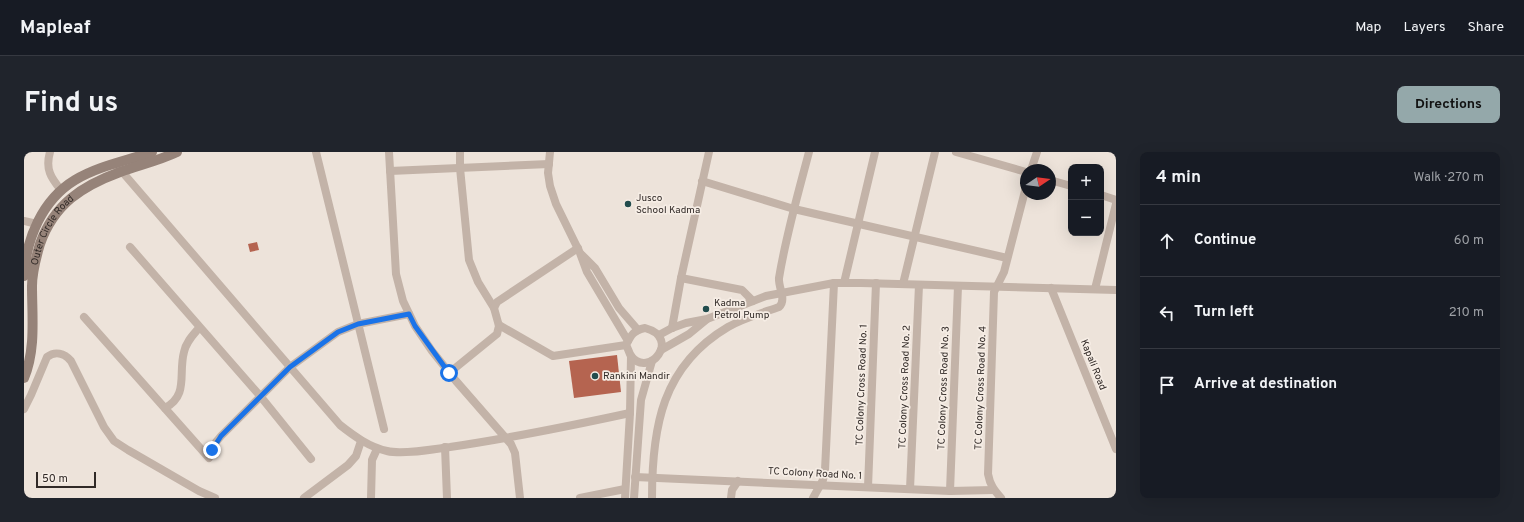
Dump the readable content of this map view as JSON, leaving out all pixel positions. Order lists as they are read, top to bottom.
{
  "streets": {
    "main road": ["Outer Circle Road"],
    "street": [
      "Kapali Road",
      "TC Colony Cross Road No. 1",
      "TC Colony Cross Road No. 2",
      "TC Colony Cross Road No. 3",
      "TC Colony Cross Road No. 4",
      "TC Colony Road No. 1"
    ]
  },
  "crossings": [
    ["TC Colony Cross Road No. 1", "TC Colony Road No. 1"],
    ["TC Colony Cross Road No. 2", "TC Colony Road No. 1"],
    ["TC Colony Cross Road No. 3", "TC Colony Road No. 1"],
    ["TC Colony Cross Road No. 4", "TC Colony Road No. 1"]
  ],
  "places": ["Jusco School Kadma", "Kadma Petrol Pump", "Rankini Mandir"],
  "scale_bar": "50 m",
  "north": "right",
  "page": {
    "header": "Mapleaf",
    "nav": ["Map", "Layers", "Share"],
    "title": "Find us",
    "buttons": "Directions",
    "heading": ["4 min", "Walk · 270 m"],
    "map_buttons": ["+", "−"],
    "list": [
      ["Continue", "60 m"],
      ["Turn left", "210 m"],
      "Arrive at destination"
    ],
    "scale": "50 m"
  }
}
